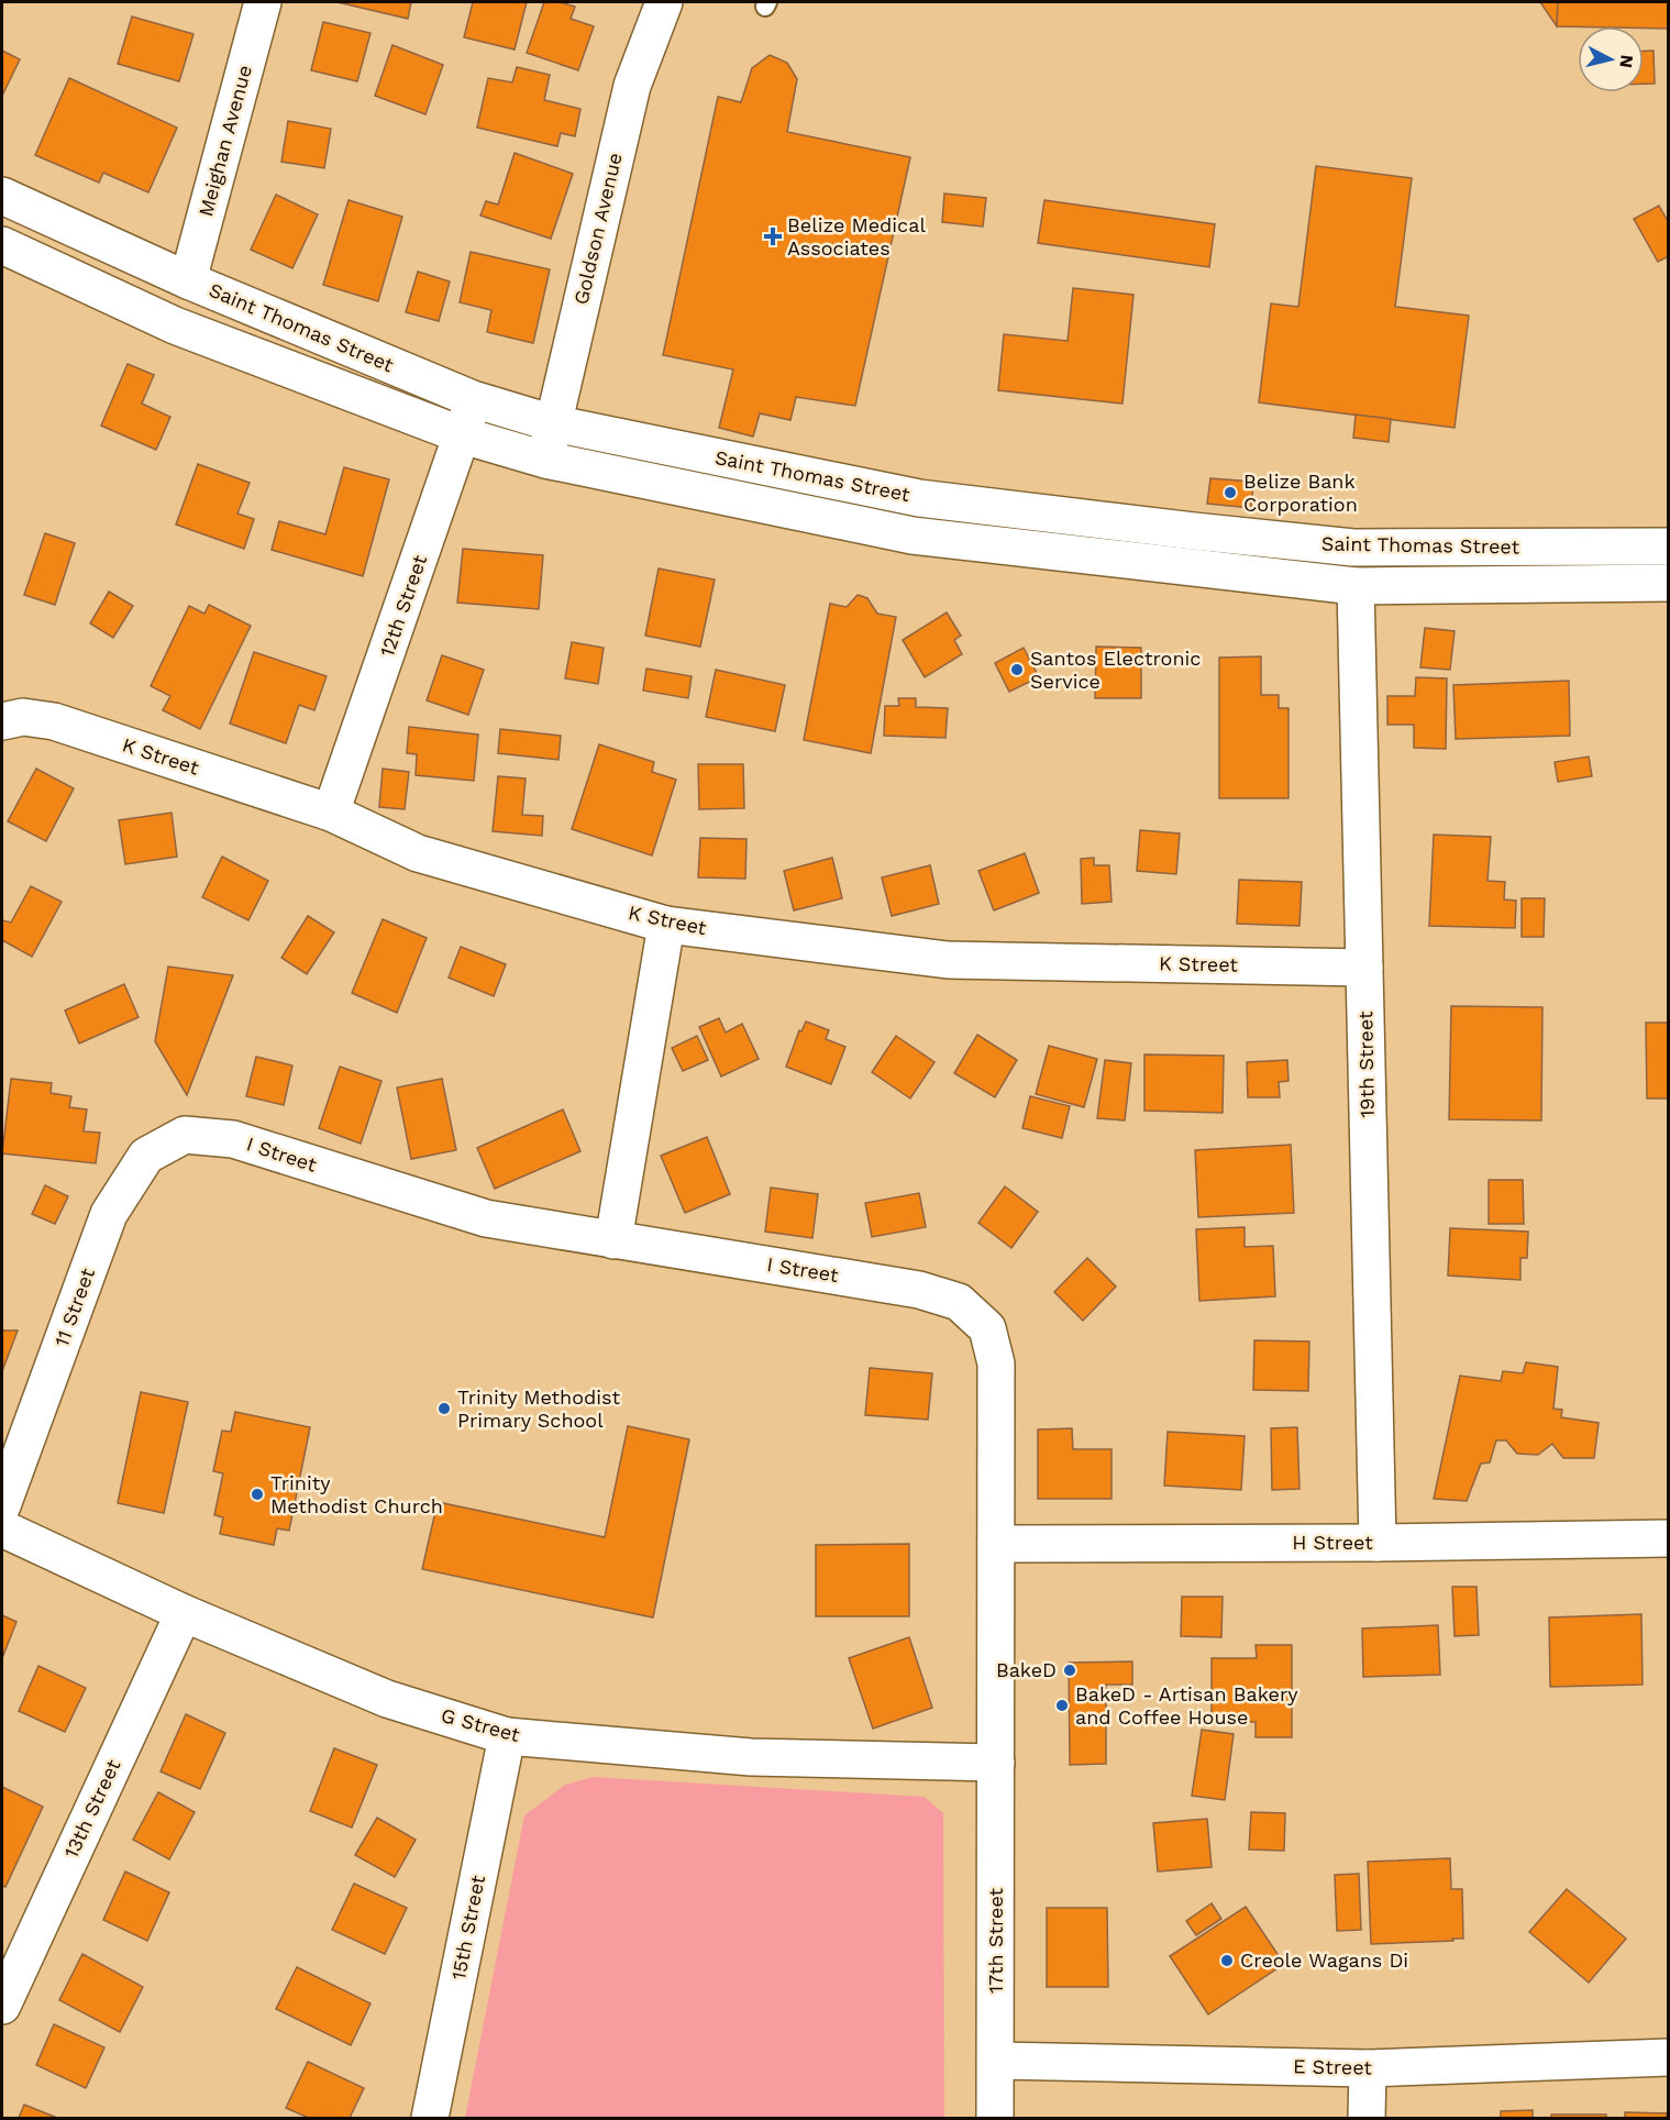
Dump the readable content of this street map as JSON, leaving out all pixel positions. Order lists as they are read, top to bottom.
{
  "streets": {
    "street": [
      "Meighan Avenue",
      "Goldson Avenue",
      "Saint Thomas Street",
      "12th Street",
      "K Street",
      "19th Street",
      "I Street",
      "11 Street",
      "H Street",
      "G Street",
      "13th Street",
      "15th Street",
      "17th Street",
      "E Street"
    ]
  },
  "crossings": [
    ["Meighan Avenue", "Saint Thomas Street"],
    ["Goldson Avenue", "Saint Thomas Street"],
    ["Saint Thomas Street", "12th Street"],
    ["Saint Thomas Street", "19th Street"],
    ["12th Street", "K Street"],
    ["K Street", "19th Street"],
    ["19th Street", "H Street"],
    ["I Street", "11 Street"],
    ["I Street", "H Street"],
    ["I Street", "G Street"],
    ["I Street", "17th Street"],
    ["G Street", "13th Street"],
    ["G Street", "15th Street"],
    ["G Street", "17th Street"],
    ["17th Street", "E Street"]
  ],
  "places": {
    "health": ["Belize Medical Associates"],
    "other": [
      "Belize Bank Corporation",
      "Santos Electronic Service",
      "Trinity Methodist Primary School",
      "Trinity Methodist Church",
      "BakeD",
      "BakeD - Artisan Bakery and Coffee House",
      "Creole Wagans Di"
    ]
  },
  "north": "right"
}
